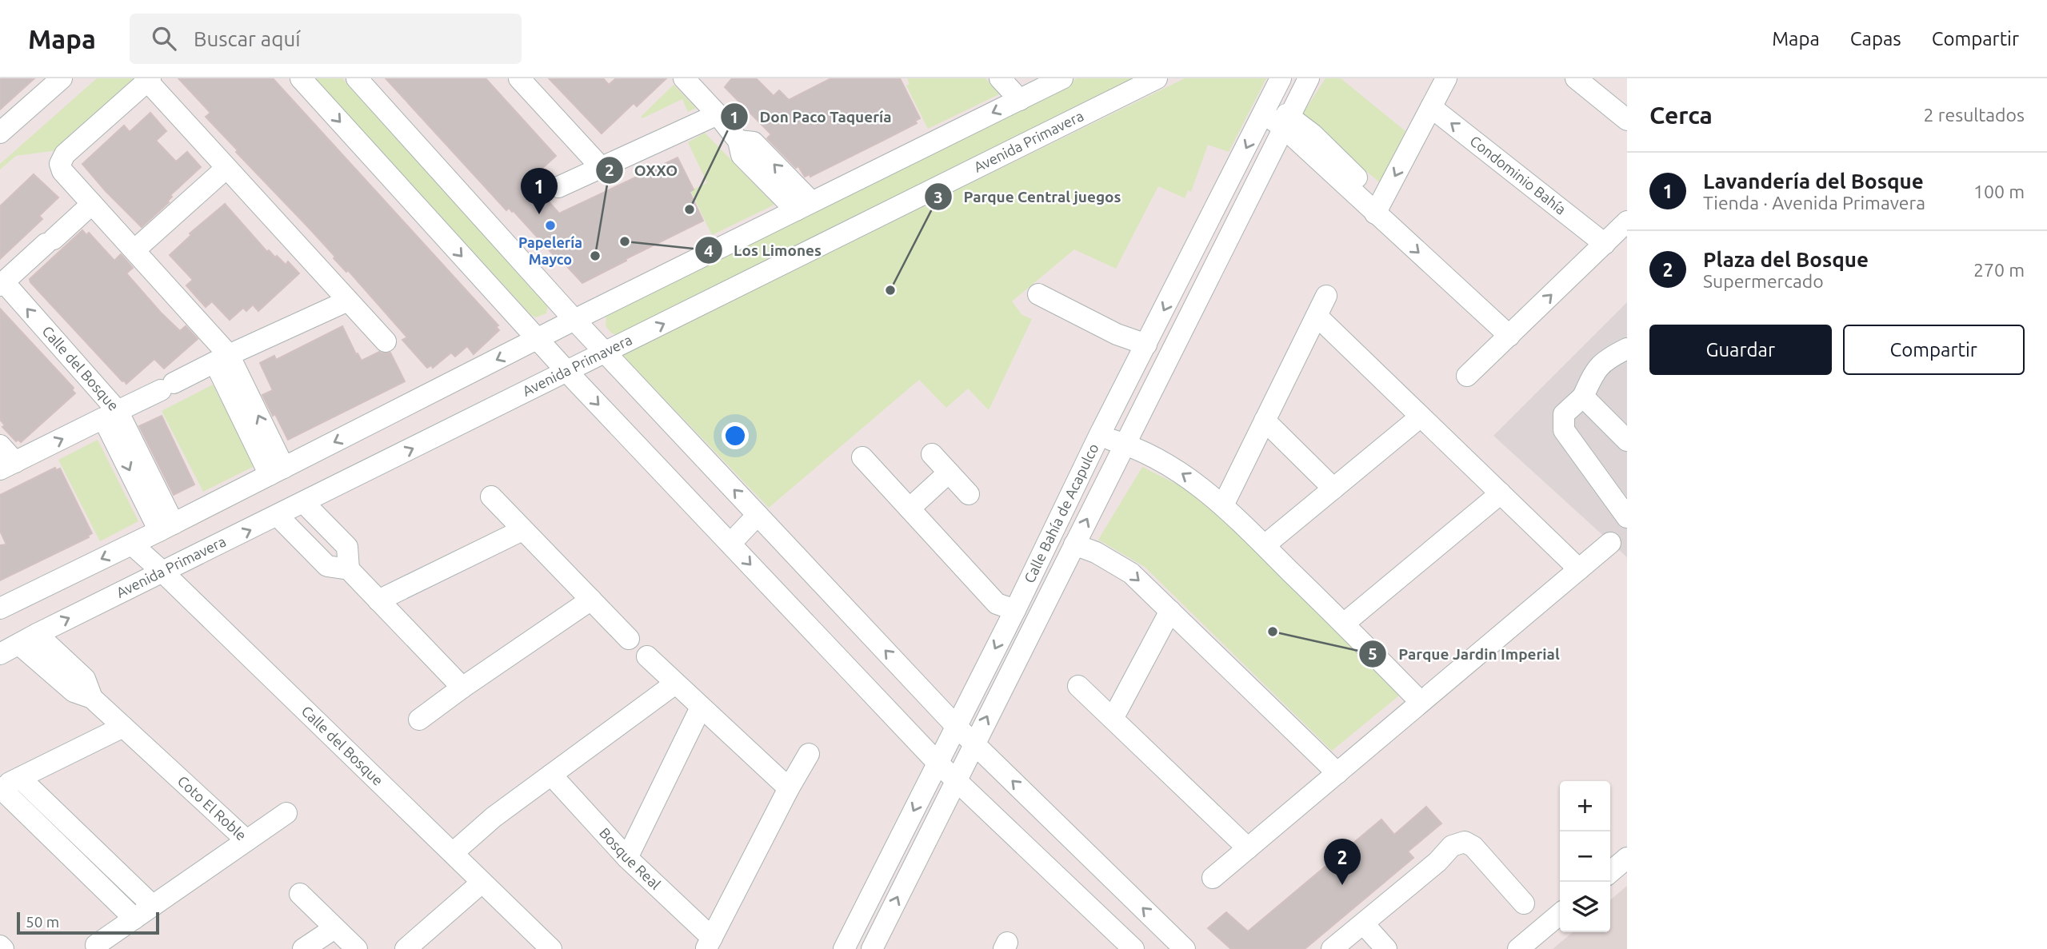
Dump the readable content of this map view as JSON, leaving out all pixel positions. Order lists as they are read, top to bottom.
{
  "streets": {
    "street": [
      "Avenida Primavera",
      "Condominio Bahía",
      "Calle del Bosque",
      "Calle Bahía de Acapulco",
      "Coto El Roble",
      "Bosque Real"
    ]
  },
  "crossings": [
    ["Avenida Primavera", "Calle del Bosque"],
    ["Avenida Primavera", "Coto El Roble"]
  ],
  "places": [
    "Don Paco Taquería",
    "Papelería Mayco",
    "Los Limones",
    "OXXO",
    "Parque Central juegos",
    "Parque Jardin Imperial"
  ],
  "scale_bar": "50 m",
  "page": {
    "header": "Mapa",
    "search": "Buscar aquí",
    "nav": ["Mapa", "Capas", "Compartir"],
    "heading": ["Cerca", "2 resultados"],
    "list": [
      {
        "mark": "1",
        "name": "Lavandería del Bosque",
        "note": "Tienda · Avenida Primavera",
        "value": "100 m"
      },
      {
        "mark": "2",
        "name": "Plaza del Bosque",
        "note": "Supermercado",
        "value": "270 m"
      }
    ],
    "pins": ["1", "2"],
    "buttons": ["Guardar", "Compartir"],
    "map_buttons": ["+", "−"],
    "scale": "50 m"
  }
}
